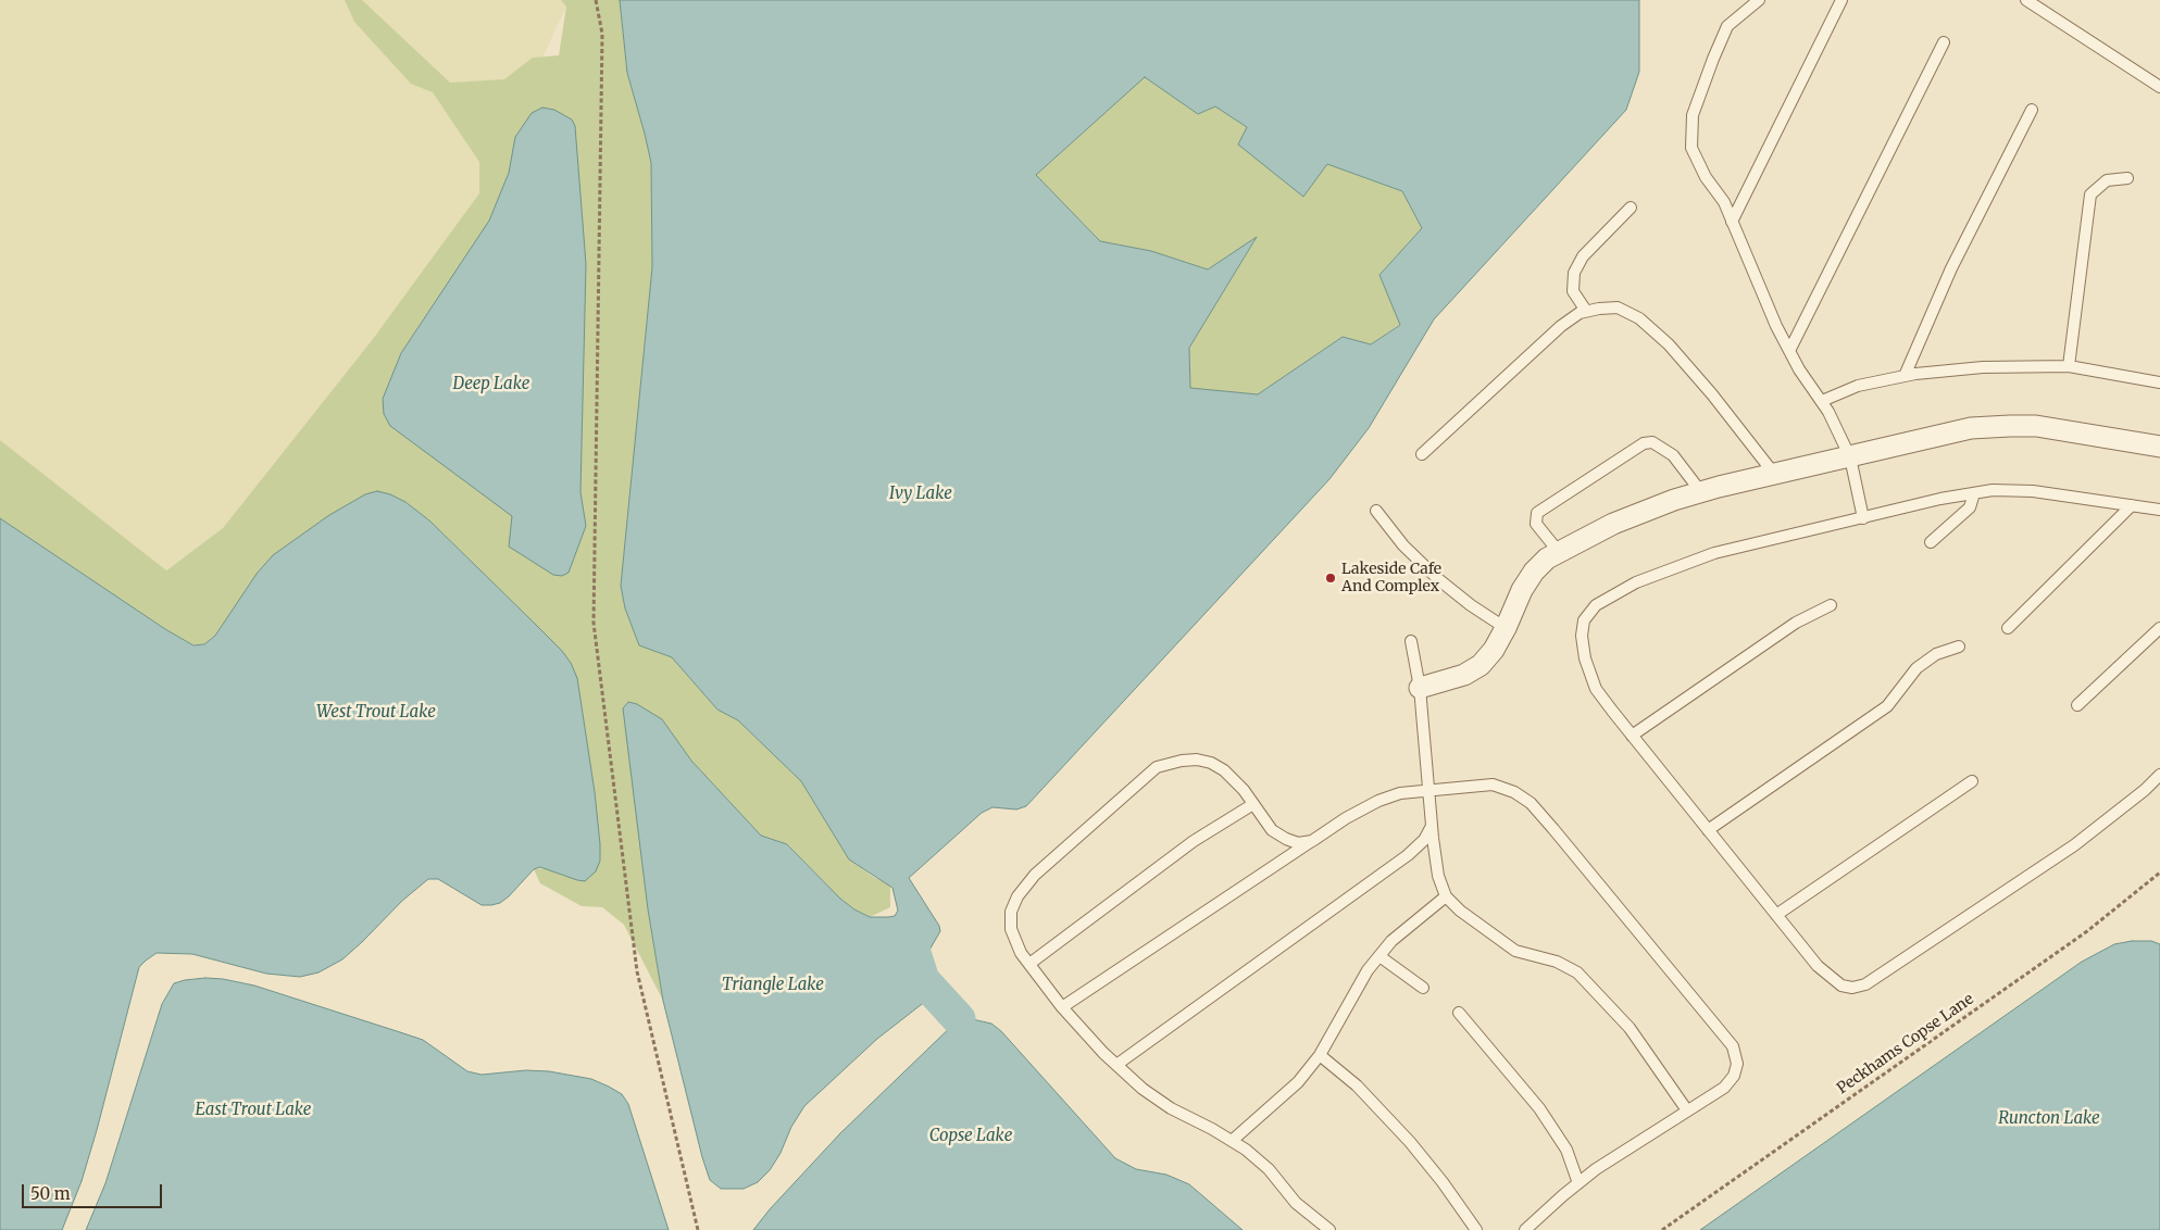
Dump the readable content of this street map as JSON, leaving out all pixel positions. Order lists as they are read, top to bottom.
{
  "streets": {
    "path": ["Peckhams Copse Lane"]
  },
  "water": [
    "Deep Lake",
    "Ivy Lake",
    "West Trout Lake",
    "Triangle Lake",
    "East Trout Lake",
    "Runcton Lake",
    "Copse Lake"
  ],
  "places": ["Lakeside Cafe And Complex"],
  "scale_bar": "50 m"
}
